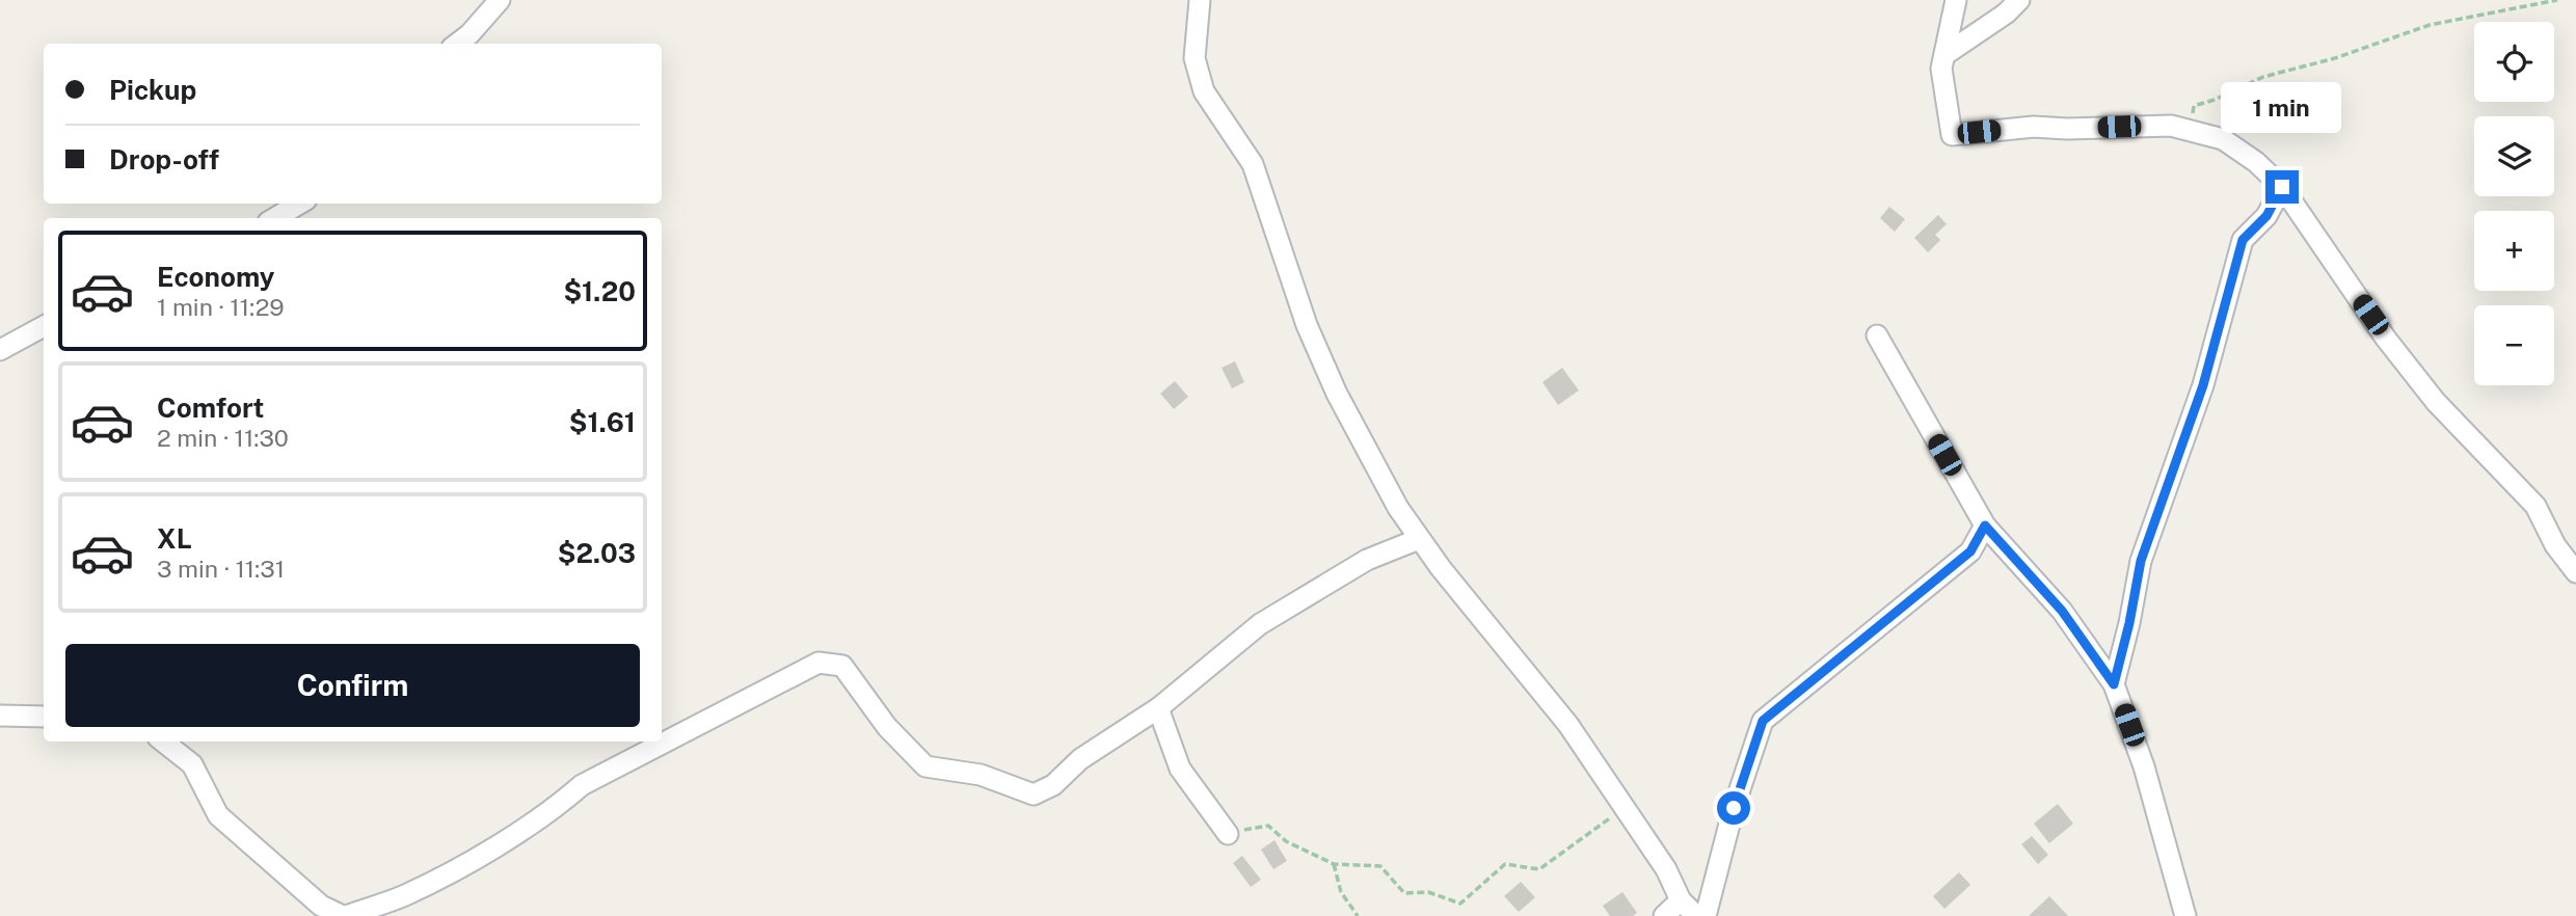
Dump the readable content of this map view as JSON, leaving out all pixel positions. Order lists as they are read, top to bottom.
{
  "page": {
    "map_buttons": ["+", "−"],
    "banner": ["Pickup", "Drop-off"],
    "bubble": "1 min",
    "list": [
      {
        "name": "Economy",
        "note": "1 min · 11:29",
        "value": "$1.20"
      },
      {
        "name": "Comfort",
        "note": "2 min · 11:30",
        "value": "$1.61"
      },
      {
        "name": "XL",
        "note": "3 min · 11:31",
        "value": "$2.03"
      }
    ],
    "buttons": "Confirm"
  }
}
